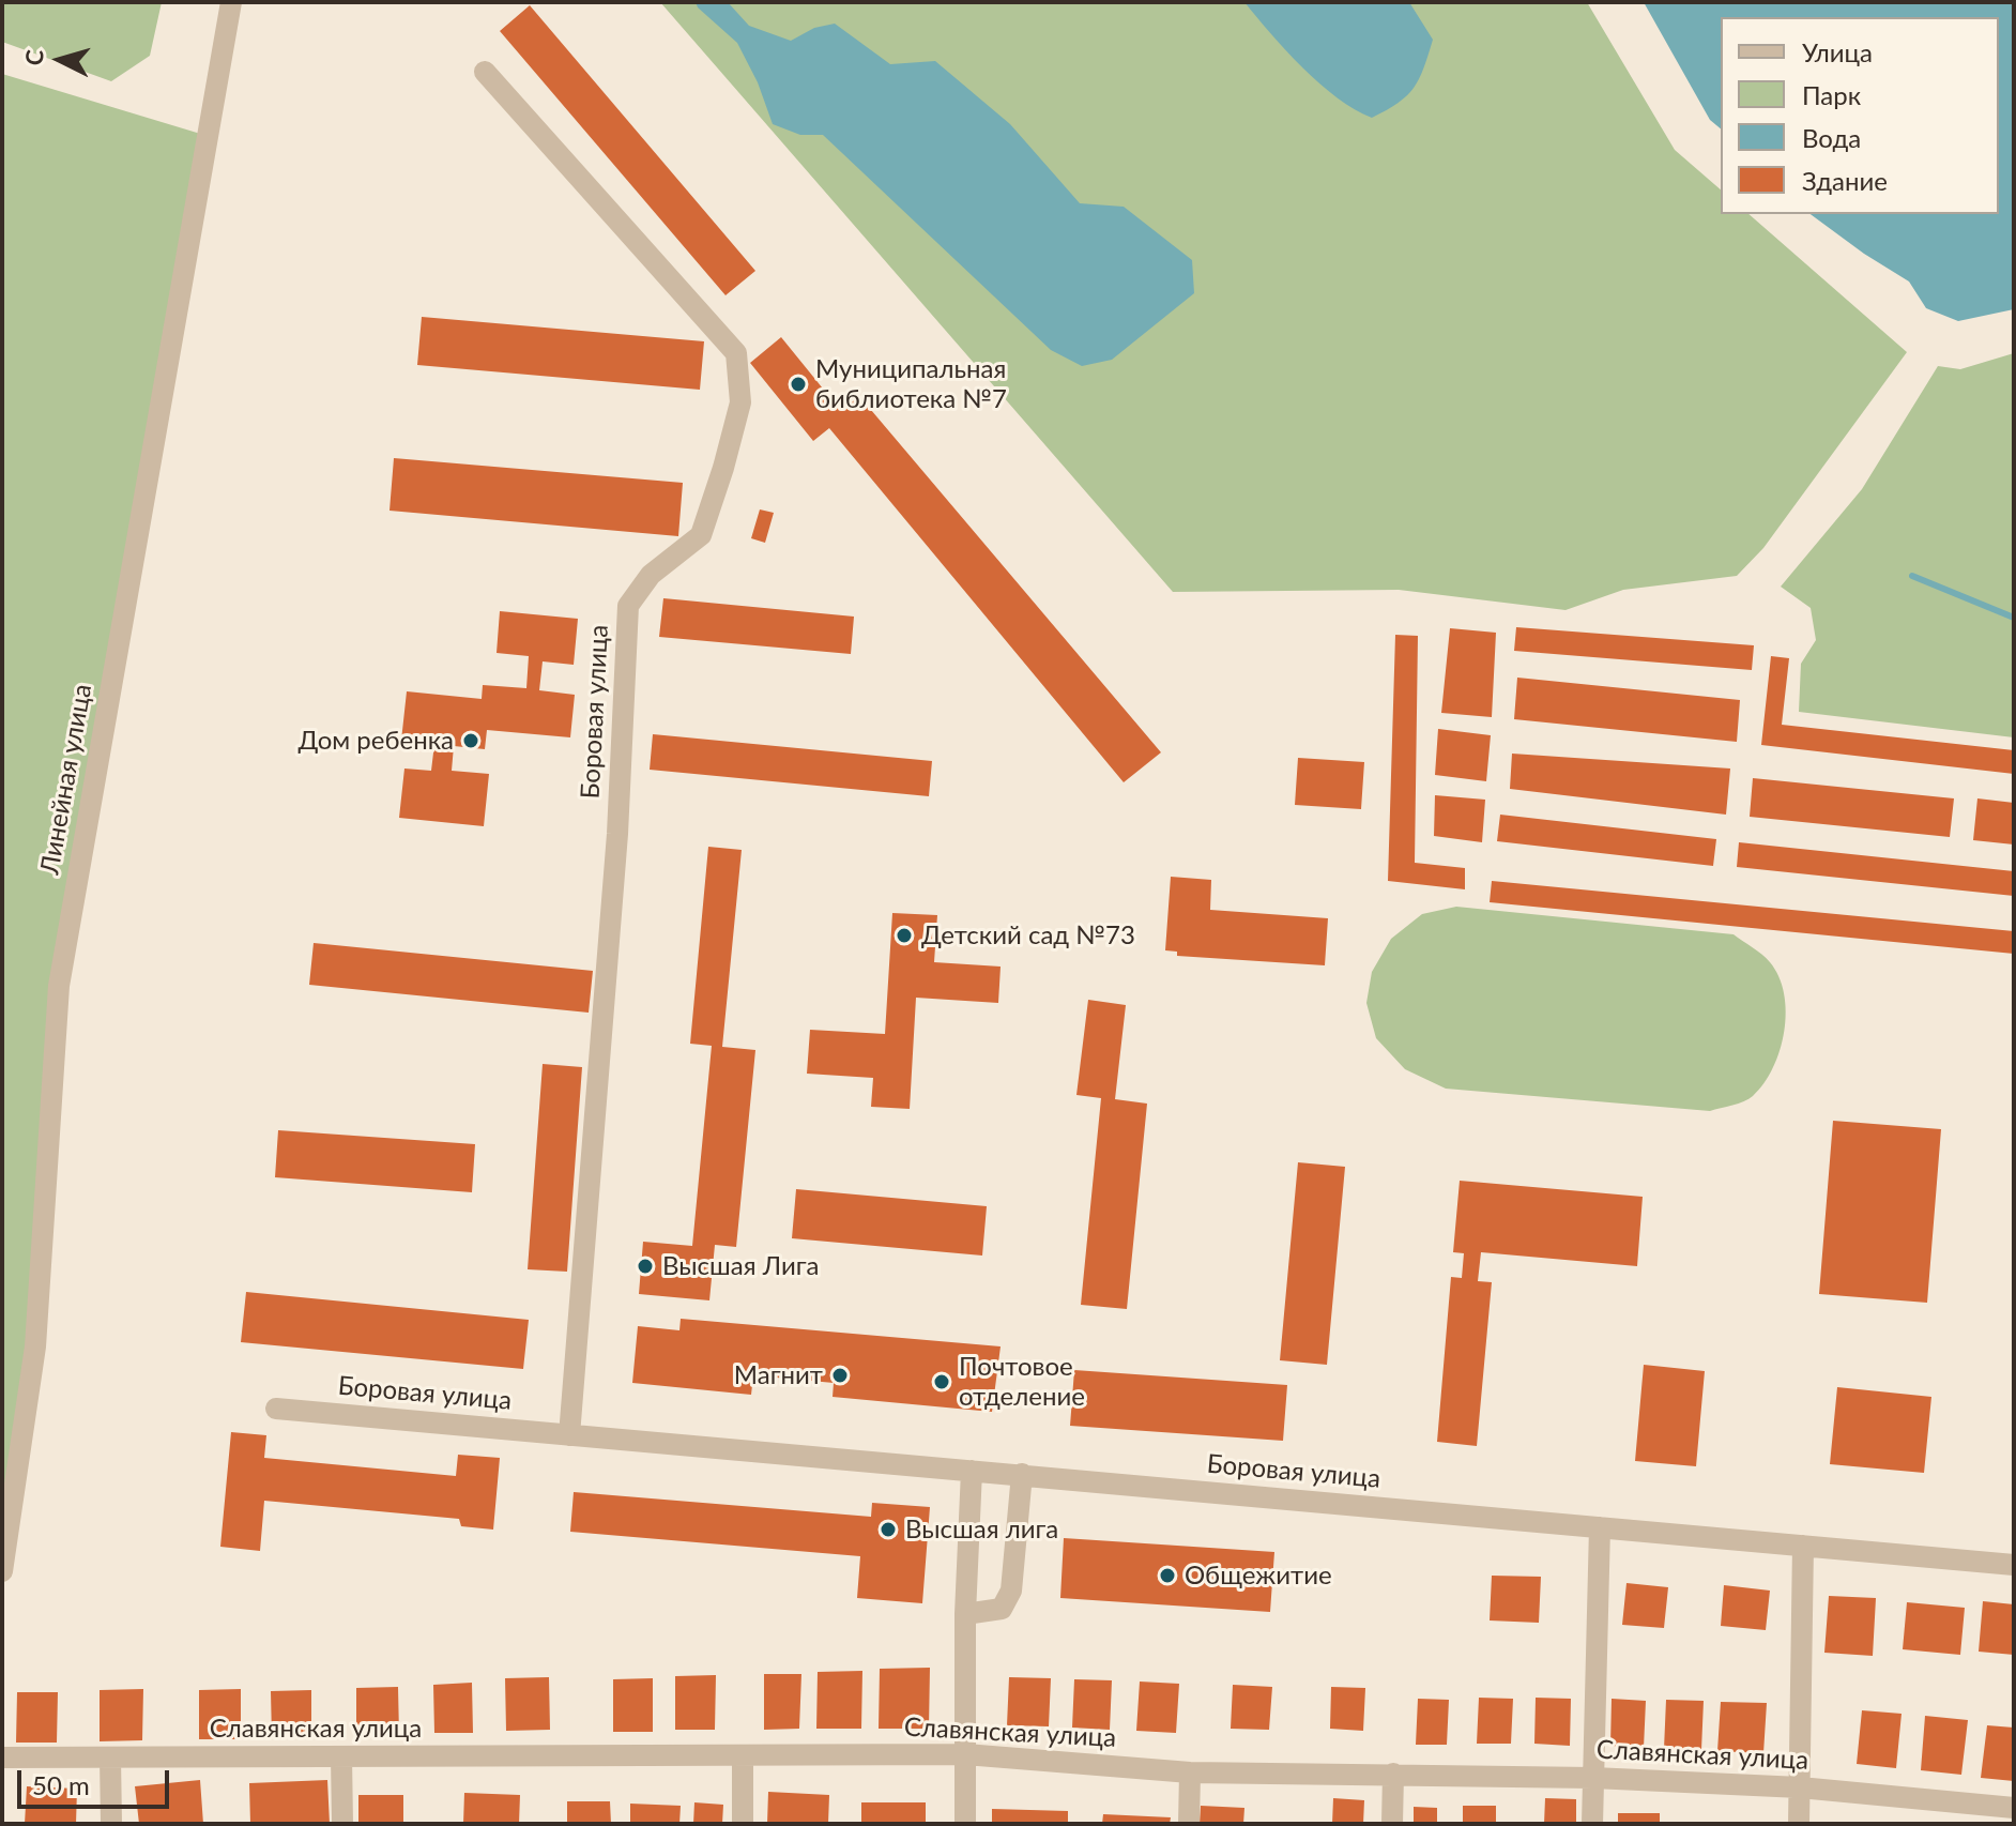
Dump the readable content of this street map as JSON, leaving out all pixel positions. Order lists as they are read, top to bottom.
{
  "streets": {
    "street": ["Боровая улица", "Линейная улица", "Славянская улица"]
  },
  "places": [
    "Муниципальная библиотека №7",
    "Дом ребенка",
    "Детский сад №73",
    "Высшая Лига",
    "Магнит",
    "Почтовое отделение",
    "Высшая лига",
    "Общежитие"
  ],
  "legend": [
    "Улица",
    "Парк",
    "Вода",
    "Здание"
  ],
  "scale_bar": "50 m",
  "north": "left"
}
